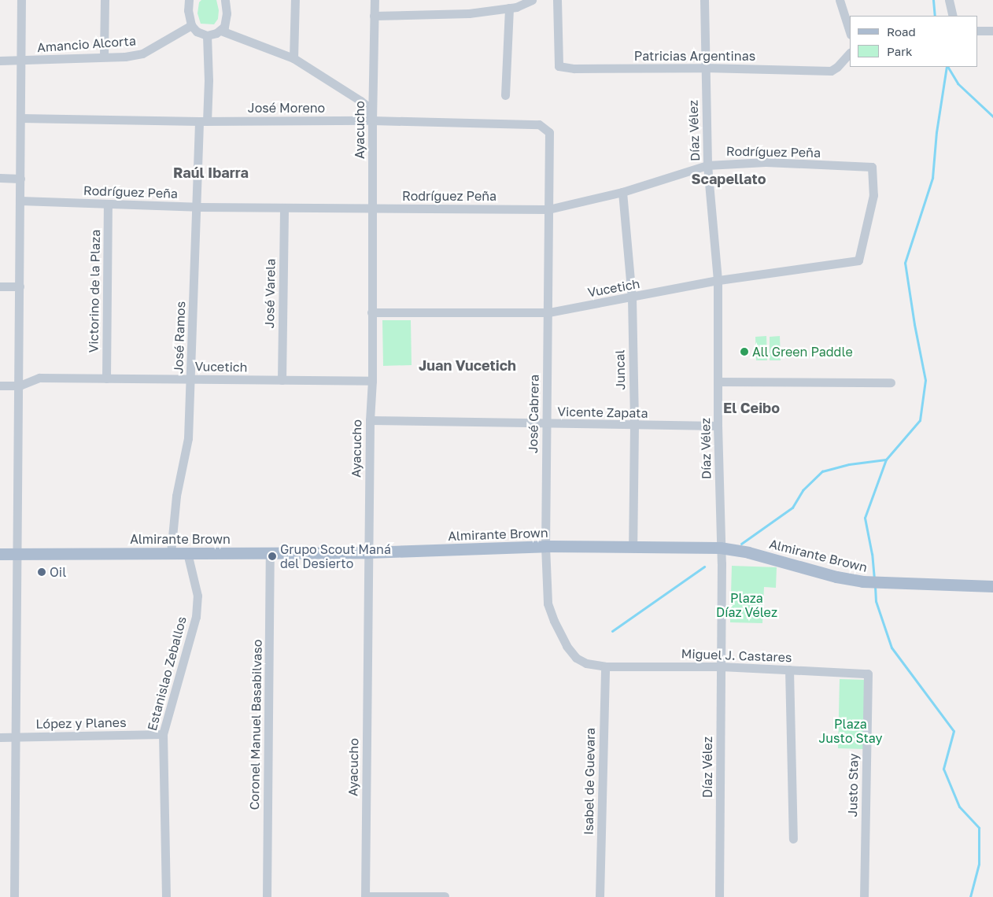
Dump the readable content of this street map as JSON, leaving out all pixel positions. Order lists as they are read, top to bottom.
{
  "streets": {
    "main road": ["Almirante Brown"],
    "street": [
      "Amancio Alcorta",
      "Patricias Argentinas",
      "José Moreno",
      "Ayacucho",
      "Díaz Vélez",
      "Rodríguez Peña",
      "Vucetich",
      "Victorino de la Plaza",
      "José Varela",
      "José Ramos",
      "Juncal",
      "Vicente Zapata",
      "José Cabrera",
      "Miguel J. Castares",
      "Estanislao Zeballos",
      "López y Planes",
      "Coronel Manuel Basabilvaso",
      "Isabel de Guevara",
      "Justo Stay"
    ]
  },
  "crossings": [
    ["Patricias Argentinas", "Díaz Vélez"],
    ["José Moreno", "Ayacucho"],
    ["José Moreno", "José Ramos"],
    ["José Moreno", "José Cabrera"],
    ["Ayacucho", "Rodríguez Peña"],
    ["Ayacucho", "Vucetich"],
    ["Ayacucho", "Vicente Zapata"],
    ["Ayacucho", "Almirante Brown"],
    ["Díaz Vélez", "Rodríguez Peña"],
    ["Díaz Vélez", "Vucetich"],
    ["Díaz Vélez", "Vicente Zapata"],
    ["Díaz Vélez", "Almirante Brown"],
    ["Díaz Vélez", "Miguel J. Castares"],
    ["Rodríguez Peña", "Vucetich"],
    ["Rodríguez Peña", "Victorino de la Plaza"],
    ["Rodríguez Peña", "José Varela"],
    ["Rodríguez Peña", "José Ramos"],
    ["Rodríguez Peña", "Juncal"],
    ["Rodríguez Peña", "José Cabrera"],
    ["Vucetich", "Victorino de la Plaza"],
    ["Vucetich", "José Varela"],
    ["Vucetich", "José Ramos"],
    ["Vucetich", "Juncal"],
    ["Vucetich", "José Cabrera"],
    ["José Ramos", "Almirante Brown"],
    ["Juncal", "Vicente Zapata"],
    ["Juncal", "Almirante Brown"],
    ["Vicente Zapata", "José Cabrera"],
    ["José Cabrera", "Almirante Brown"],
    ["José Cabrera", "Miguel J. Castares"],
    ["José Cabrera", "Isabel de Guevara"],
    ["Almirante Brown", "Estanislao Zeballos"],
    ["Almirante Brown", "Coronel Manuel Basabilvaso"],
    ["Miguel J. Castares", "Isabel de Guevara"],
    ["Miguel J. Castares", "Justo Stay"],
    ["Estanislao Zeballos", "López y Planes"]
  ],
  "districts": [
    "Raúl Ibarra",
    "Scapellato",
    "Juan Vucetich",
    "El Ceibo"
  ],
  "parks": ["Plaza Díaz Vélez", "Plaza Justo Stay"],
  "places": ["All Green Paddle", "Grupo Scout Maná del Desierto", "Oil"],
  "legend": ["Road", "Park"]
}
